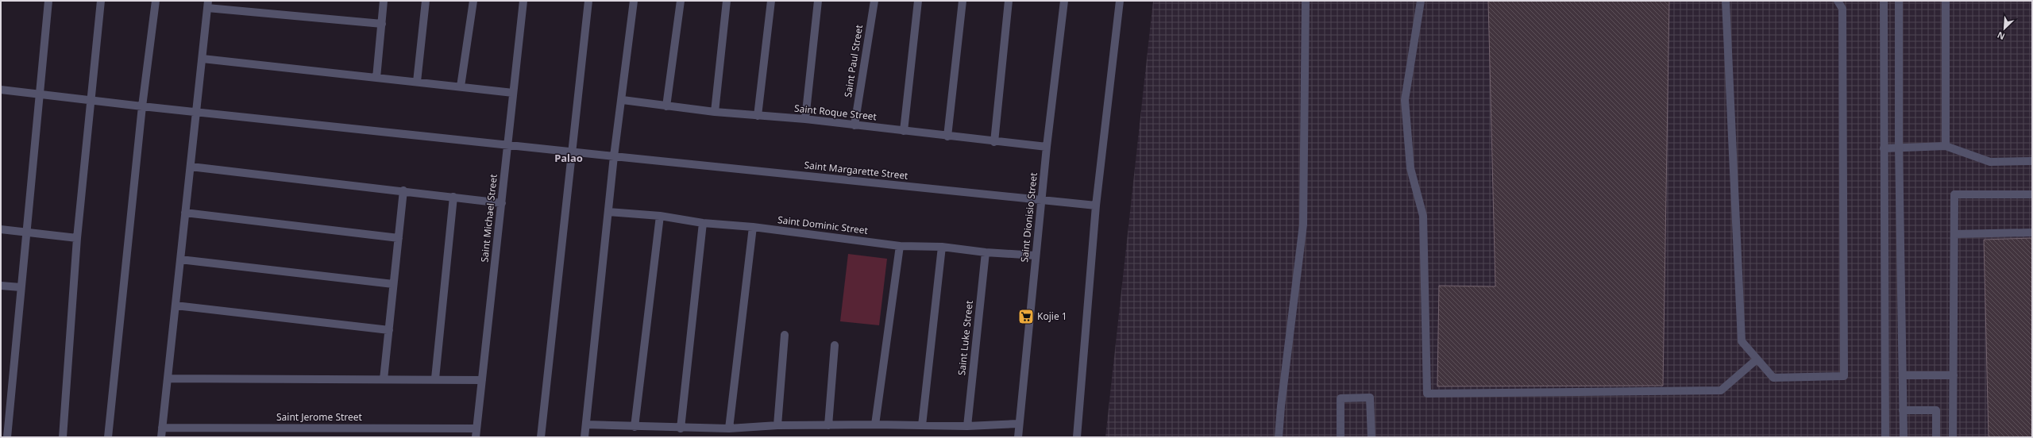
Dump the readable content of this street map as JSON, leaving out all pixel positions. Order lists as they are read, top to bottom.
{
  "streets": {
    "street": [
      "Saint Paul Street",
      "Saint Roque Street",
      "Saint Margarette Street",
      "Saint Dionisio Street",
      "Saint Michael Street",
      "Saint Dominic Street",
      "Saint Luke Street",
      "Saint Jerome Street"
    ]
  },
  "crossings": [
    ["Saint Paul Street", "Saint Roque Street"],
    ["Saint Roque Street", "Saint Dionisio Street"],
    ["Saint Margarette Street", "Saint Dionisio Street"],
    ["Saint Margarette Street", "Saint Michael Street"],
    ["Saint Dionisio Street", "Saint Dominic Street"],
    ["Saint Michael Street", "Saint Jerome Street"],
    ["Saint Dominic Street", "Saint Luke Street"]
  ],
  "districts": ["Palao"],
  "places": {
    "supermarket": ["Kojie 1"]
  },
  "north": "bottom left"
}
